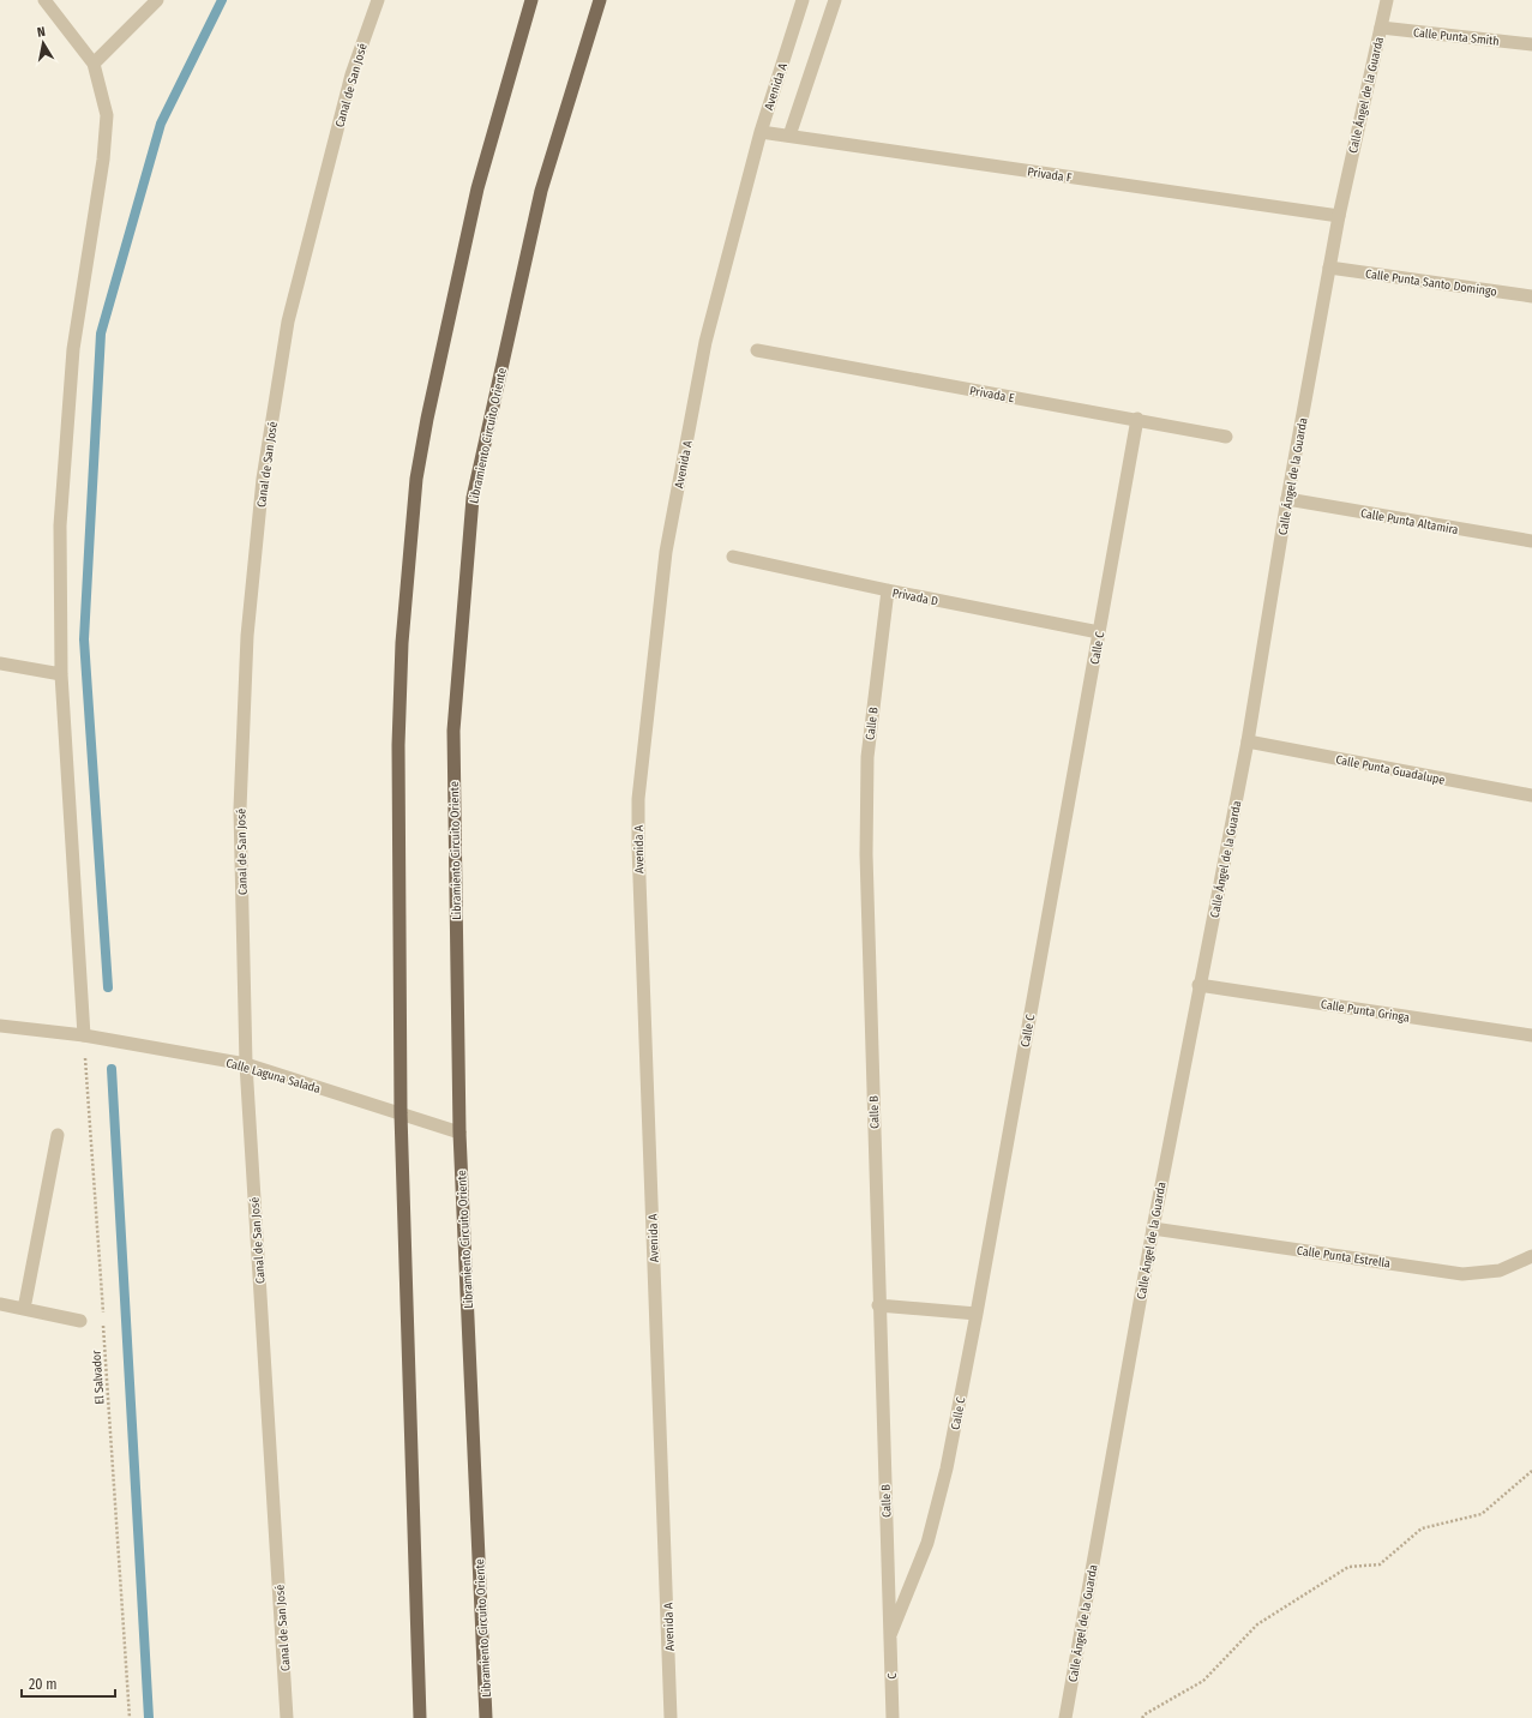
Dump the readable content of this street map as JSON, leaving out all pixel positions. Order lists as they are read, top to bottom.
{
  "streets": {
    "main road": ["Libramiento Circuito Oriente"],
    "street": [
      "Calle Punta Smith",
      "Canal de San José",
      "Avenida A",
      "Calle Ángel de la Guarda",
      "Privada F",
      "Calle Punta Santo Domingo",
      "Privada E",
      "Calle Punta Altamira",
      "Privada D",
      "Calle C",
      "Calle B",
      "Calle Punta Guadalupe",
      "Calle Punta Gringa",
      "Calle Laguna Salada",
      "Calle Punta Estrella",
      "C"
    ],
    "path": ["El Salvador"]
  },
  "crossings": [
    ["Calle Punta Smith", "Calle Ángel de la Guarda"],
    ["Canal de San José", "Calle Laguna Salada"],
    ["Avenida A", "Privada F"],
    ["Calle Ángel de la Guarda", "Privada F"],
    ["Calle Ángel de la Guarda", "Calle Punta Santo Domingo"],
    ["Calle Ángel de la Guarda", "Calle Punta Altamira"],
    ["Calle Ángel de la Guarda", "Calle Punta Guadalupe"],
    ["Calle Ángel de la Guarda", "Calle Punta Gringa"],
    ["Calle Ángel de la Guarda", "Calle Punta Estrella"],
    ["Privada E", "Calle C"],
    ["Libramiento Circuito Oriente", "Calle Laguna Salada"],
    ["Privada D", "Calle C"],
    ["Privada D", "Calle B"],
    ["Calle C", "Calle B"],
    ["Calle C", "C"],
    ["Calle B", "C"],
    ["Calle Laguna Salada", "El Salvador"]
  ],
  "scale_bar": "20 m",
  "north": "top"
}
